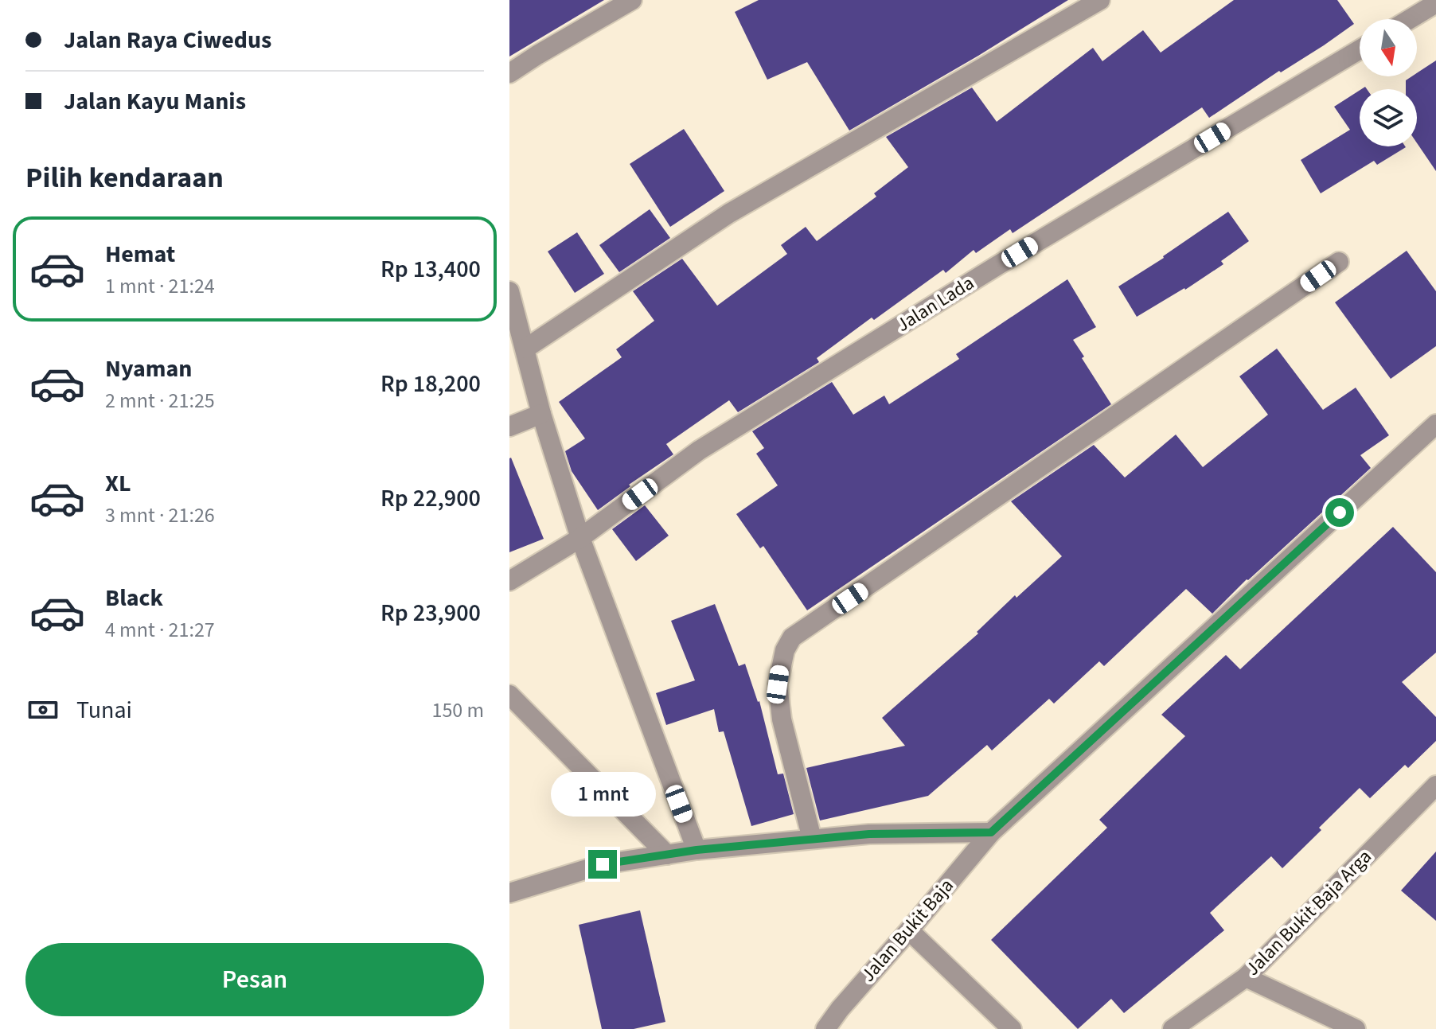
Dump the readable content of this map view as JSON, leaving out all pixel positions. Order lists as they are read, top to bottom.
{
  "streets": {
    "street": ["Jalan Lada", "Jalan Bukit Baja Arga", "Jalan Bukit Baja"]
  },
  "north": "bottom",
  "page": {
    "banner": ["Jalan Raya Ciwedus", "Jalan Kayu Manis"],
    "heading": "Pilih kendaraan",
    "list": [
      {
        "name": "Hemat",
        "note": "1 mnt · 21:24",
        "value": "Rp 13,400"
      },
      {
        "name": "Nyaman",
        "note": "2 mnt · 21:25",
        "value": "Rp 18,200"
      },
      {
        "name": "XL",
        "note": "3 mnt · 21:26",
        "value": "Rp 22,900"
      },
      {
        "name": "Black",
        "note": "4 mnt · 21:27",
        "value": "Rp 23,900"
      }
    ],
    "pay": ["Tunai", "150 m"],
    "bubble": "1 mnt",
    "buttons": "Pesan"
  }
}
